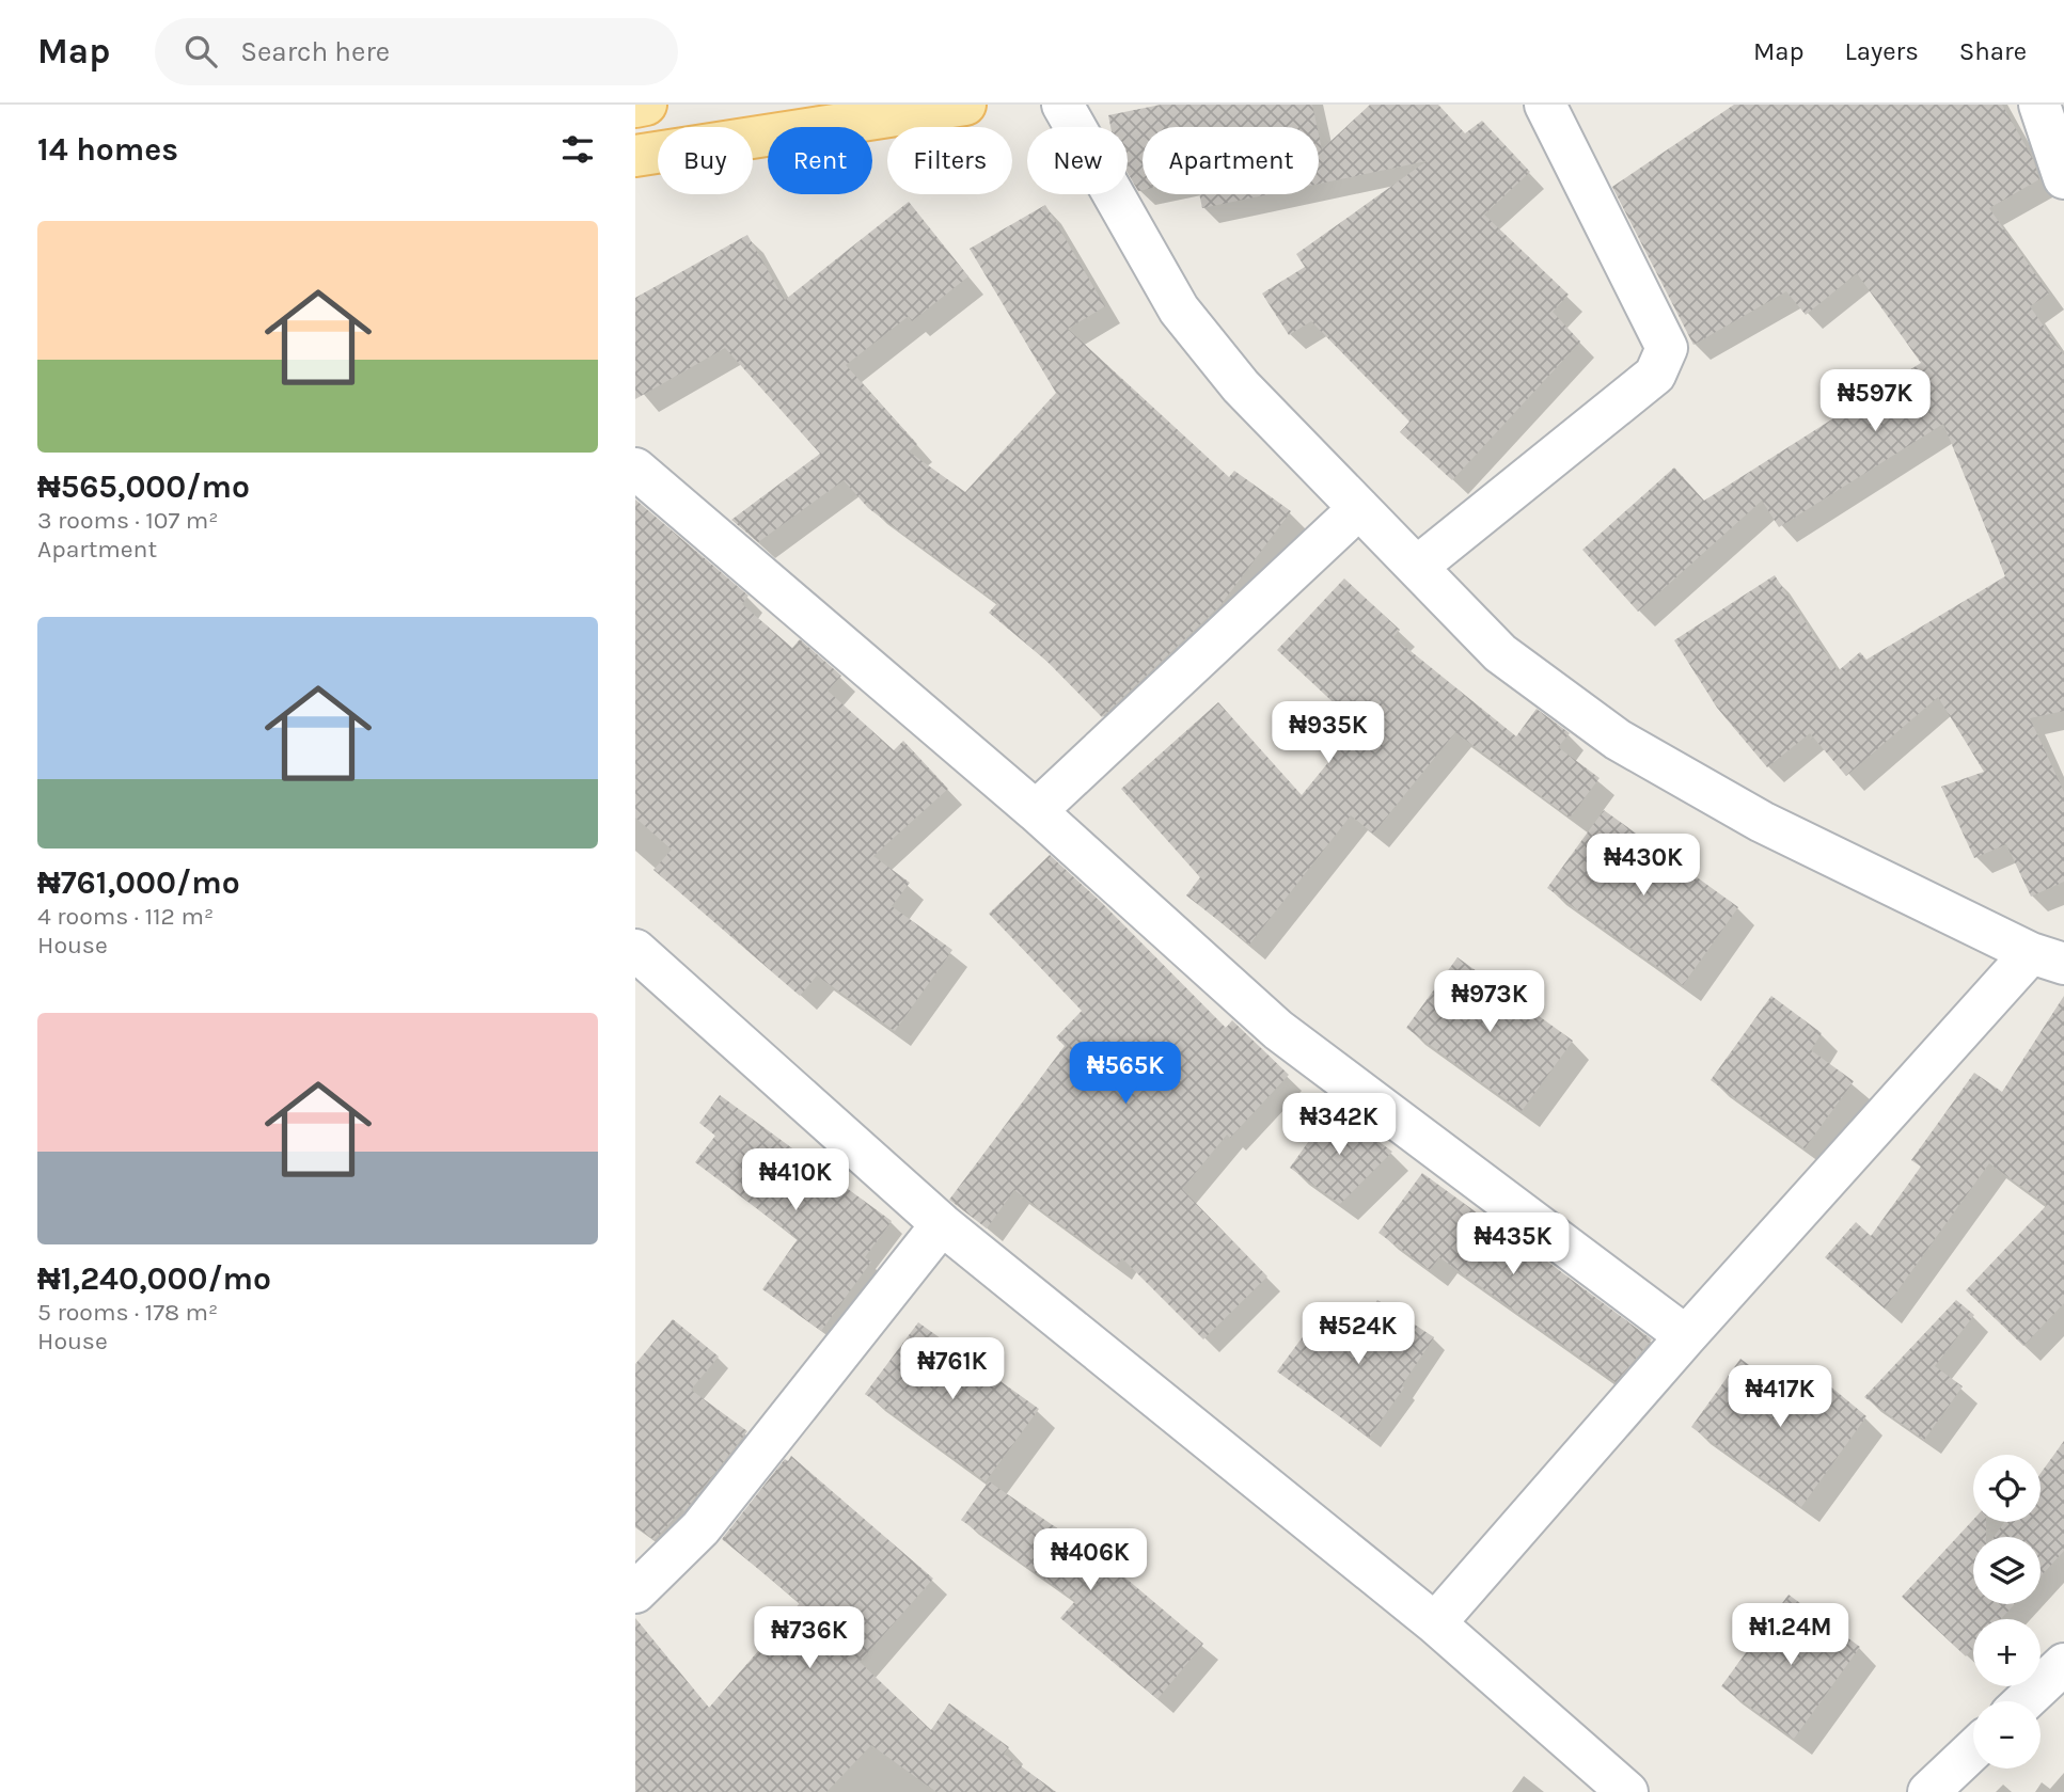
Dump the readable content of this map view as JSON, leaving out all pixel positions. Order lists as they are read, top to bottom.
{
  "page": {
    "header": "Map",
    "search": "Search here",
    "nav": ["Map", "Layers", "Share"],
    "heading": "14 homes",
    "chip": [
      "Buy",
      "Rent",
      "Filters",
      "New",
      "Apartment"
    ],
    "list": [
      {
        "name": "₦565,000/mo",
        "note": "3 rooms · 107 m² · Apartment"
      },
      {
        "name": "₦761,000/mo",
        "note": "4 rooms · 112 m² · House"
      },
      {
        "name": "₦1,240,000/mo",
        "note": "5 rooms · 178 m² · House"
      }
    ],
    "price": [
      "₦597K",
      "₦935K",
      "₦430K",
      "₦973K",
      "₦565K",
      "₦342K",
      "₦410K",
      "₦435K",
      "₦524K",
      "₦761K",
      "₦417K",
      "₦406K",
      "₦1.24M",
      "₦736K"
    ],
    "map_buttons": ["+", "−"]
  }
}
